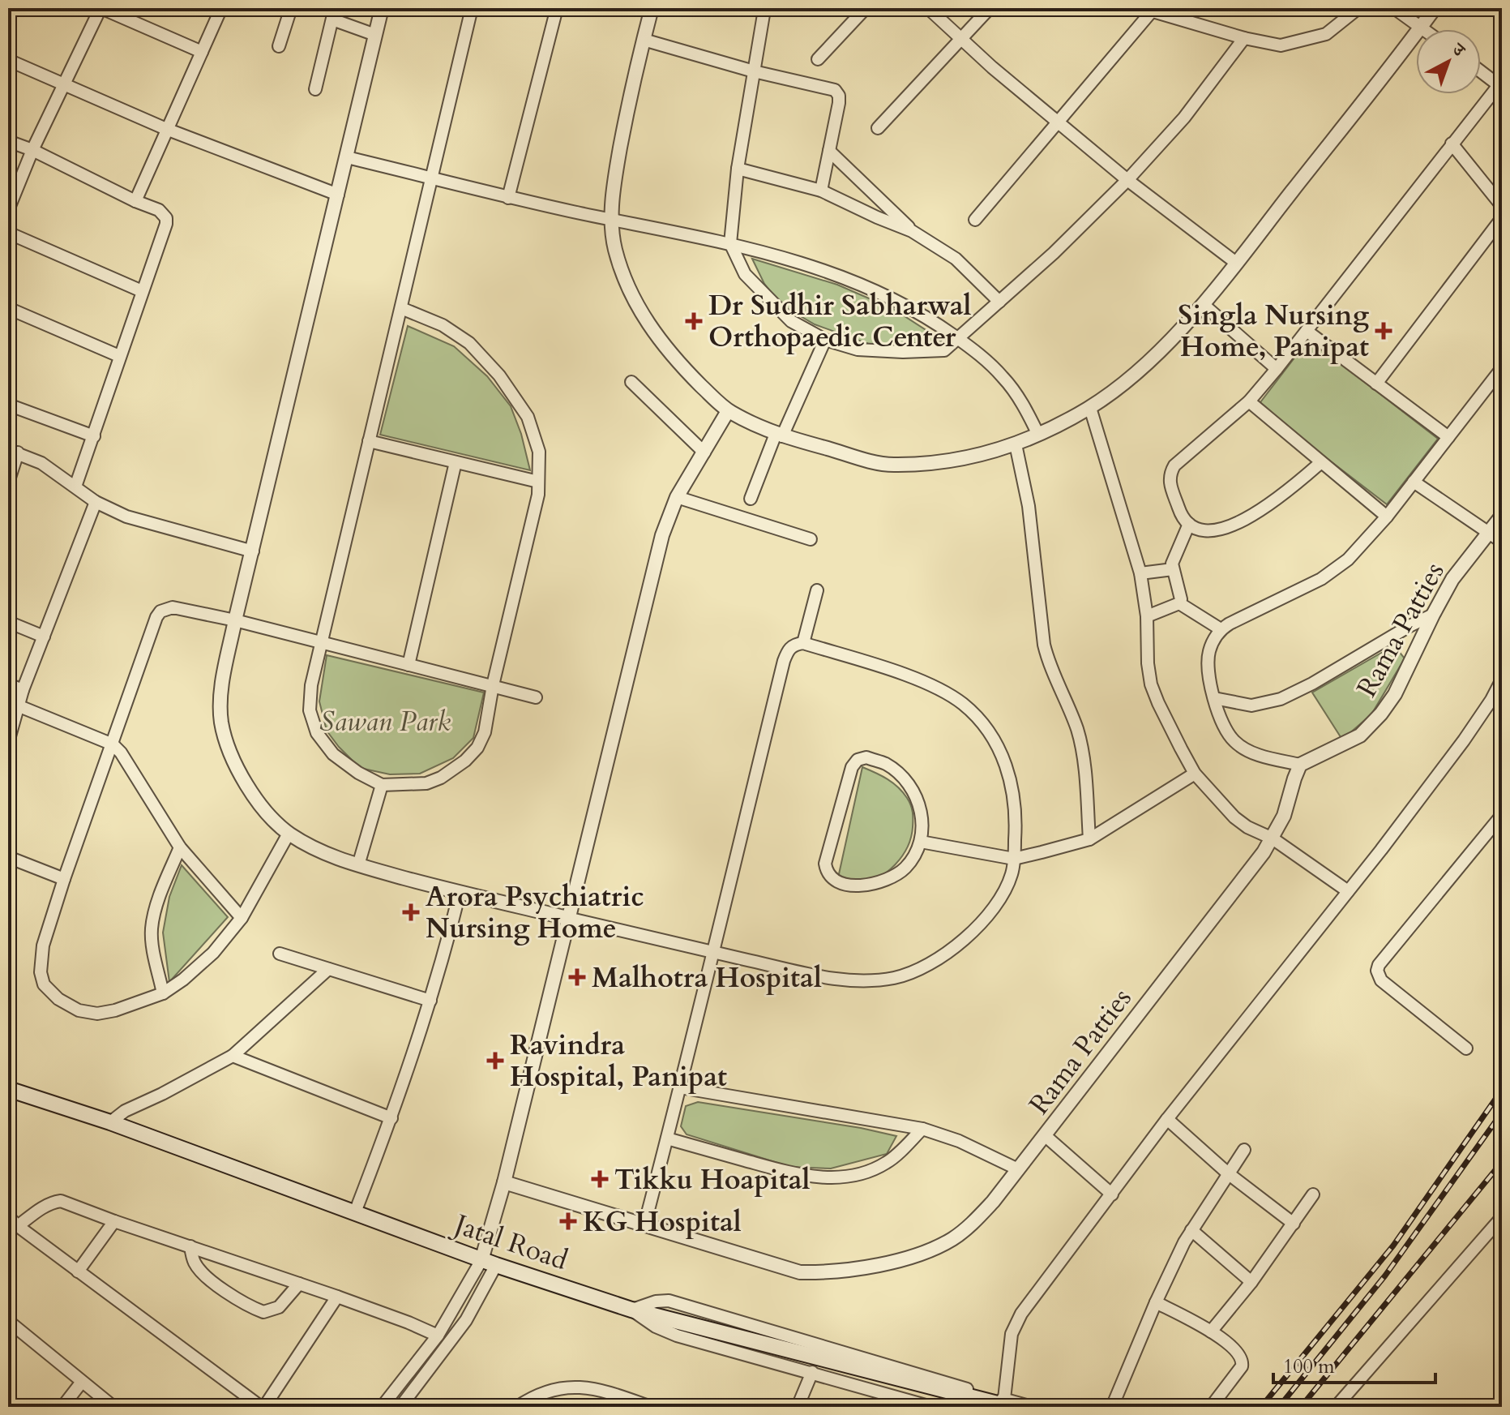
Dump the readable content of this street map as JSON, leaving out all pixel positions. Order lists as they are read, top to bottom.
{
  "streets": {
    "main road": ["Jatal Road"],
    "street": ["Rama Patties"]
  },
  "parks": ["Sawan Park"],
  "places": {
    "health": [
      "Dr Sudhir Sabharwal Orthopaedic Center",
      "Singla Nursing Home, Panipat",
      "Arora Psychiatric Nursing Home",
      "Malhotra Hospital",
      "Ravindra Hospital, Panipat",
      "Tikku Hoapital",
      "KG Hospital"
    ]
  },
  "scale_bar": "100 m",
  "north": "top right"
}
